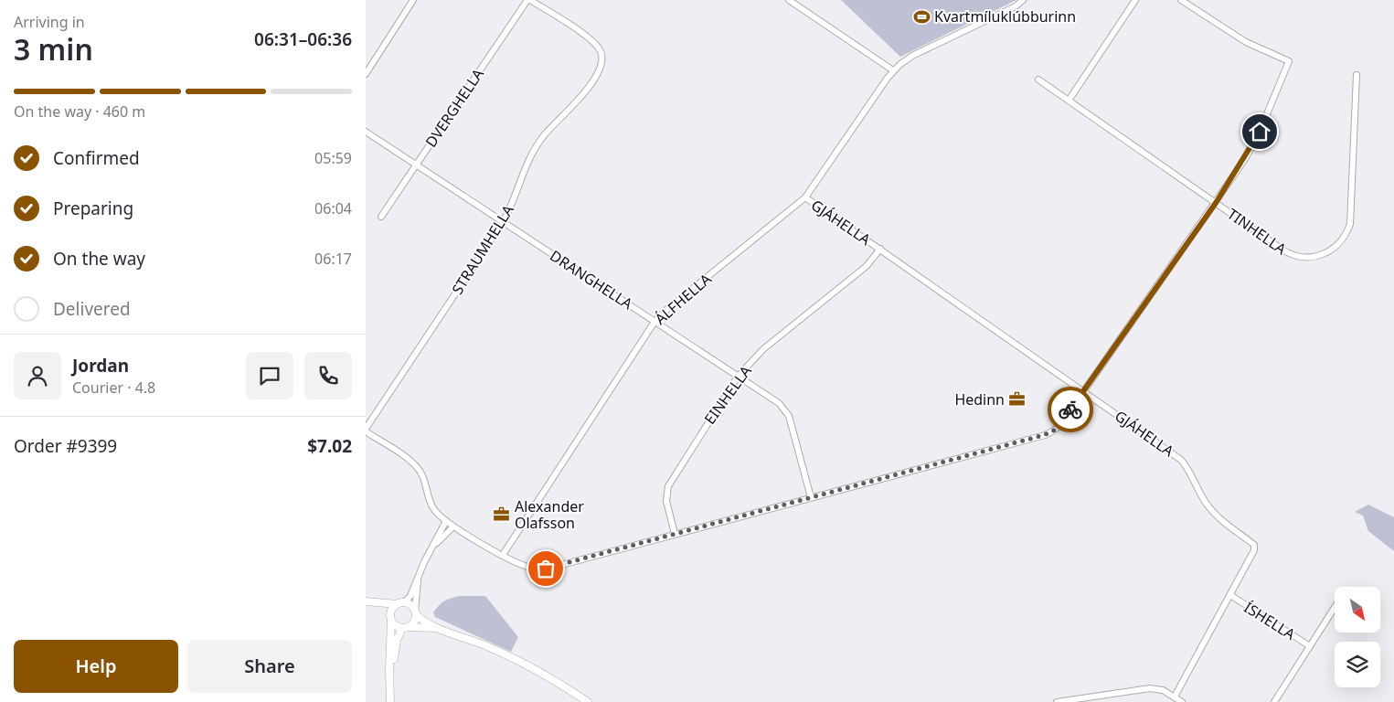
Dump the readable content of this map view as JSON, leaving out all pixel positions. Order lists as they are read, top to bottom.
{
  "streets": {
    "street": [
      "DVERGHELLA",
      "GJÁHELLA",
      "TINHELLA",
      "STRAUMHELLA",
      "DRANGHELLA",
      "ÁLFHELLA",
      "EINHELLA",
      "ÍSHELLA"
    ]
  },
  "crossings": [
    ["DVERGHELLA", "STRAUMHELLA"],
    ["DVERGHELLA", "DRANGHELLA"],
    ["GJÁHELLA", "ÁLFHELLA"],
    ["GJÁHELLA", "EINHELLA"],
    ["GJÁHELLA", "ÍSHELLA"],
    ["STRAUMHELLA", "DRANGHELLA"],
    ["DRANGHELLA", "ÁLFHELLA"],
    ["DRANGHELLA", "EINHELLA"]
  ],
  "places": {
    "sports": ["Kvartmíluklúbburinn"],
    "office": ["Hedinn", "Alexander Olafsson"]
  },
  "north": "bottom right",
  "page": {
    "heading": ["3 min", "Arriving in", "06:31–06:36"],
    "panel": [
      "Jordan",
      "Courier · 4.8",
      "Order #9399",
      "$7.02"
    ],
    "bar": "On the way · 460 m",
    "list": [
      ["Confirmed", "05:59"],
      ["Preparing", "06:04"],
      ["On the way", "06:17"],
      "Delivered"
    ],
    "buttons": ["Help", "Share"]
  }
}
